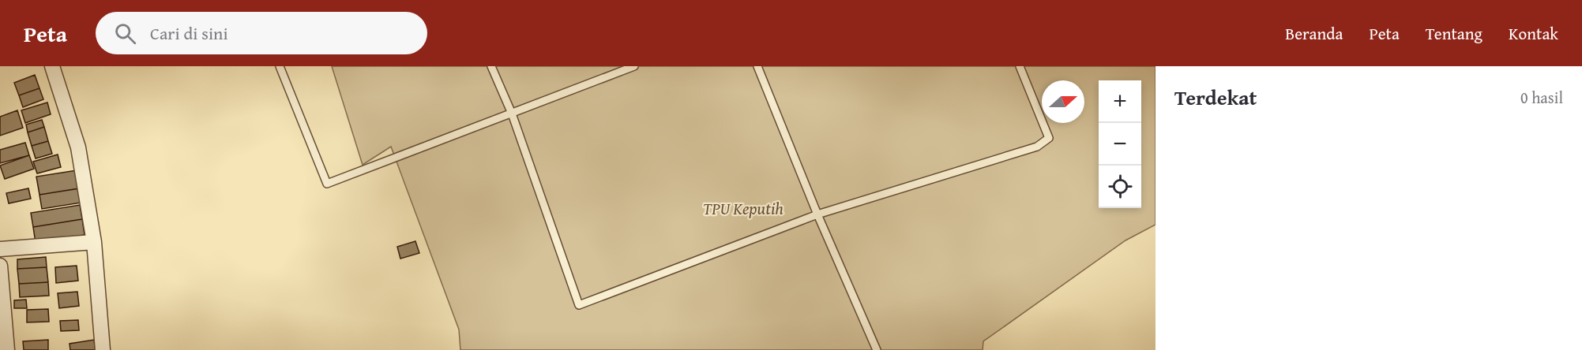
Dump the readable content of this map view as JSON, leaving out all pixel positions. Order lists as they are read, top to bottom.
{
  "parks": ["TPU Keputih"],
  "north": "right",
  "page": {
    "header": "Peta",
    "search": "Cari di sini",
    "nav": [
      "Beranda",
      "Peta",
      "Tentang",
      "Kontak"
    ],
    "heading": ["Terdekat", "0 hasil"],
    "map_buttons": ["+", "−"]
  }
}
